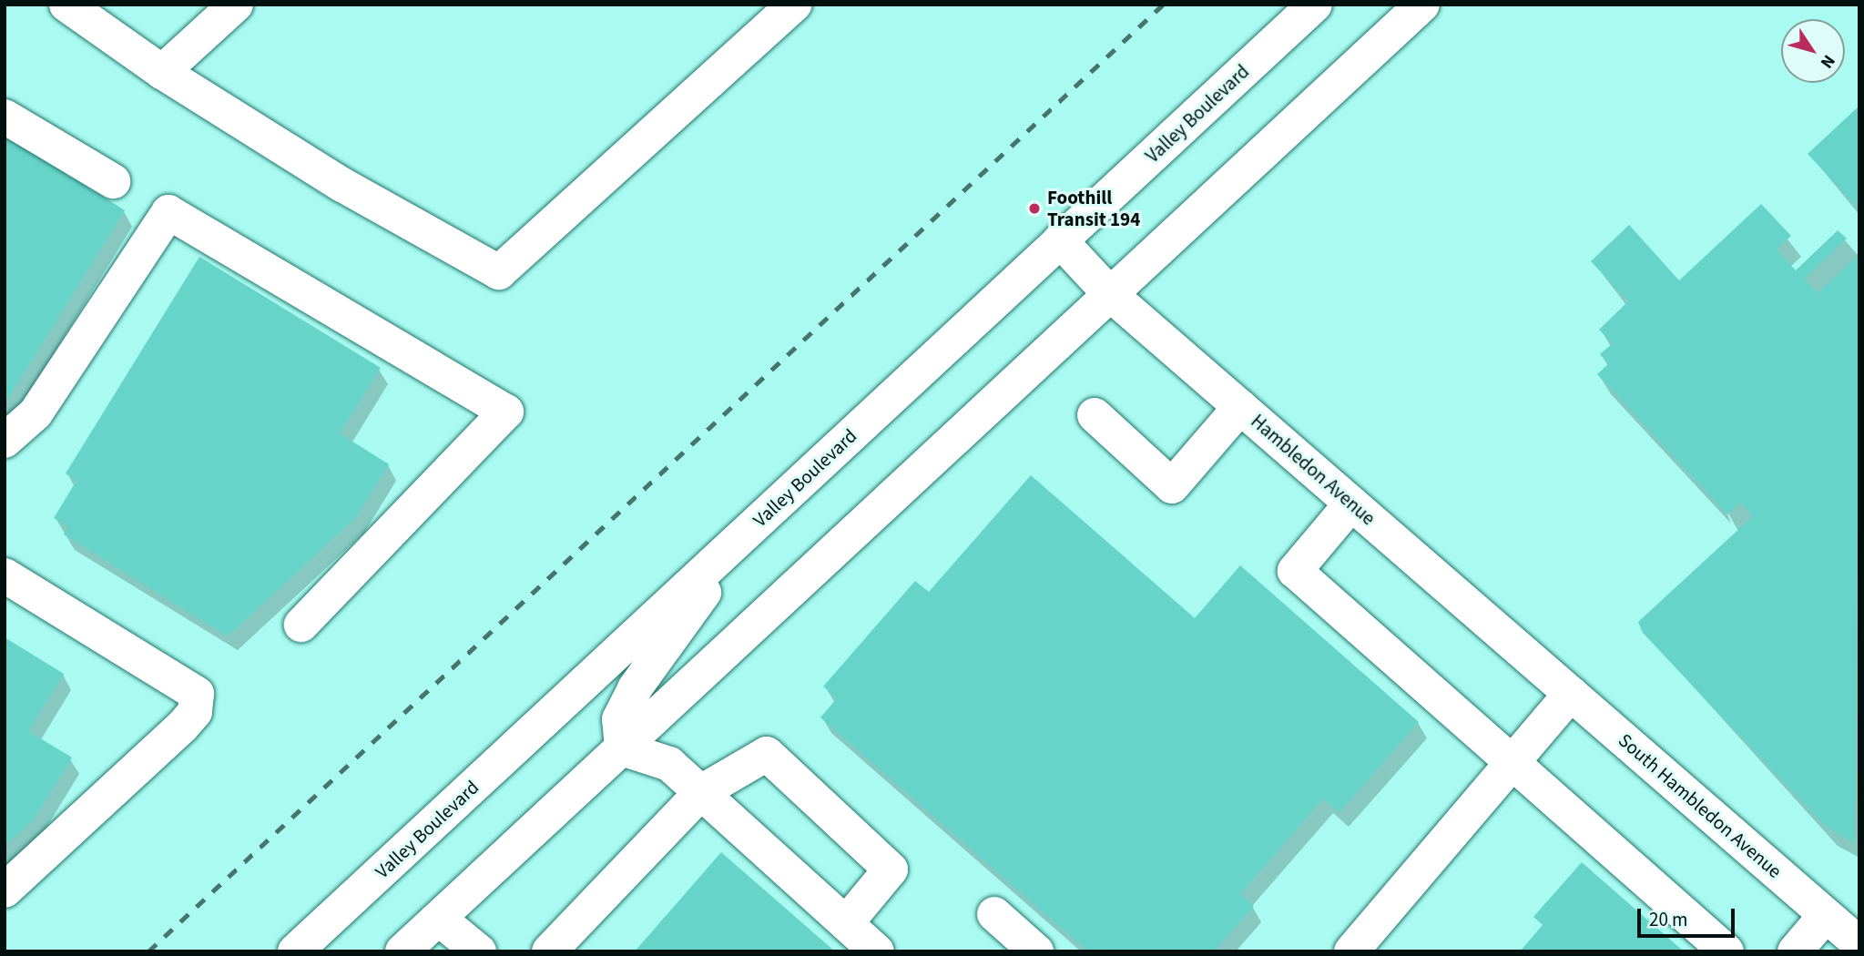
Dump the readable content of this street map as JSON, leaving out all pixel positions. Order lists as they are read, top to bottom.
{
  "streets": {
    "main road": ["Valley Boulevard", "Hambledon Avenue", "South Hambledon Avenue"]
  },
  "crossings": [
    ["Valley Boulevard", "Hambledon Avenue"],
    ["Hambledon Avenue", "South Hambledon Avenue"]
  ],
  "places": ["Foothill Transit 194"],
  "scale_bar": "20 m",
  "north": "bottom right"
}
